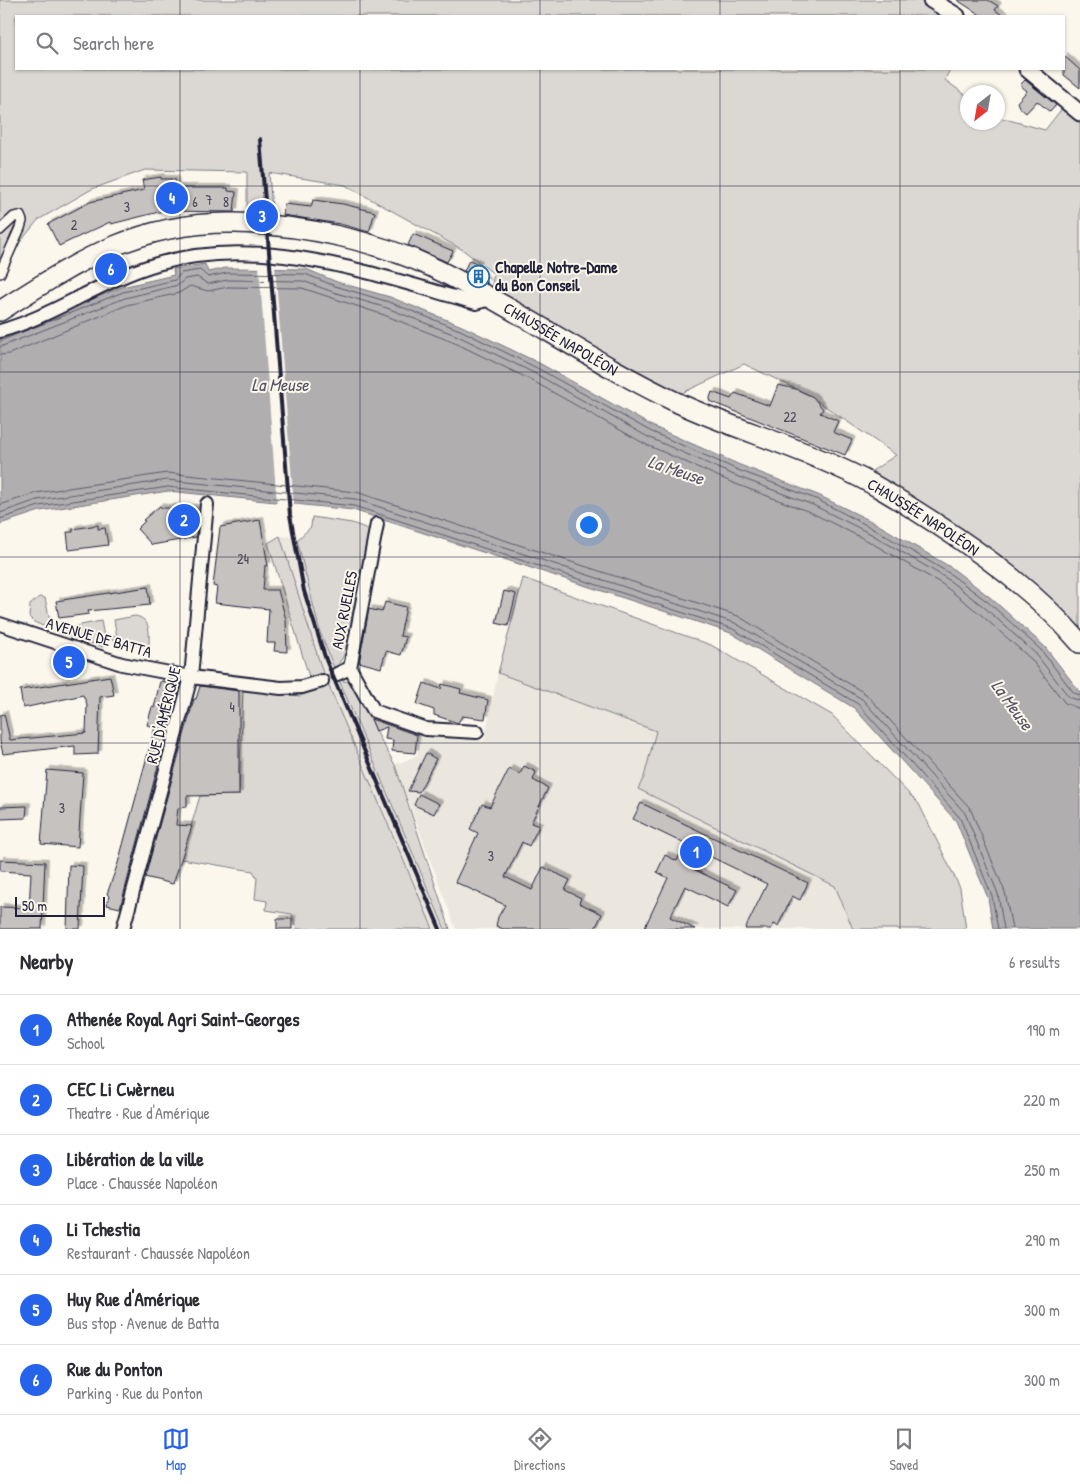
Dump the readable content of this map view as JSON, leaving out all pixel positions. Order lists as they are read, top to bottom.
{
  "streets": {
    "main road": ["CHAUSSÉE NAPOLÉON"],
    "street": ["AUX RUELLES", "AVENUE DE BATTA", "RUE D'AMÉRIQUE"]
  },
  "crossings": [
    ["AVENUE DE BATTA", "RUE D'AMÉRIQUE"]
  ],
  "water": ["La Meuse"],
  "places": {
    "building": ["Chapelle Notre-Dame du Bon Conseil"]
  },
  "house_numbers": [
    "7",
    "6",
    "8",
    "3",
    "2",
    "22",
    "24",
    "4",
    "3",
    "3"
  ],
  "scale_bar": "50 m",
  "north": "bottom left",
  "page": {
    "search": "Search here",
    "pins": [
      "4",
      "3",
      "6",
      "2",
      "5",
      "1"
    ],
    "scale": "50 m",
    "heading": ["Nearby", "6 results"],
    "list": [
      {
        "mark": "1",
        "name": "Athenée Royal Agri Saint-Georges",
        "note": "School",
        "value": "190 m"
      },
      {
        "mark": "2",
        "name": "CEC Li Cwèrneu",
        "note": "Theatre · Rue d'Amérique",
        "value": "220 m"
      },
      {
        "mark": "3",
        "name": "Libération de la ville",
        "note": "Place · Chaussée Napoléon",
        "value": "250 m"
      },
      {
        "mark": "4",
        "name": "Li Tchestia",
        "note": "Restaurant · Chaussée Napoléon",
        "value": "290 m"
      },
      {
        "mark": "5",
        "name": "Huy Rue d'Amérique",
        "note": "Bus stop · Avenue de Batta",
        "value": "300 m"
      },
      {
        "mark": "6",
        "name": "Rue du Ponton",
        "note": "Parking · Rue du Ponton",
        "value": "300 m"
      }
    ],
    "nav": ["Map", "Directions", "Saved"]
  }
}
